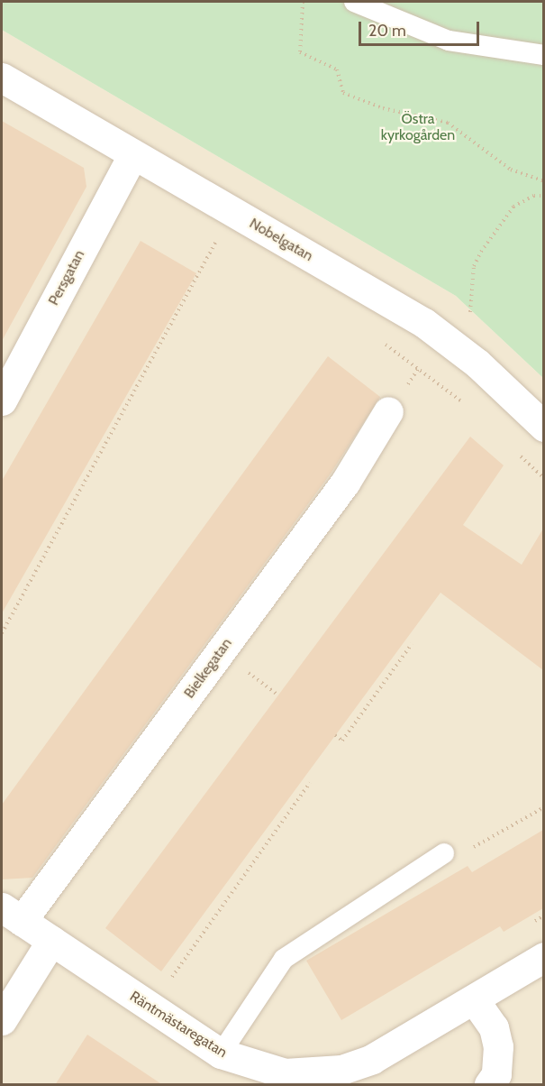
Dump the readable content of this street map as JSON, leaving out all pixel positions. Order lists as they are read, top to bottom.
{
  "streets": {
    "street": [
      "Nobelgatan",
      "Persgatan",
      "Bielkegatan",
      "Räntmästaregatan"
    ]
  },
  "crossings": [
    ["Nobelgatan", "Persgatan"],
    ["Bielkegatan", "Räntmästaregatan"]
  ],
  "parks": ["Östra kyrkogården"],
  "scale_bar": "20 m"
}
